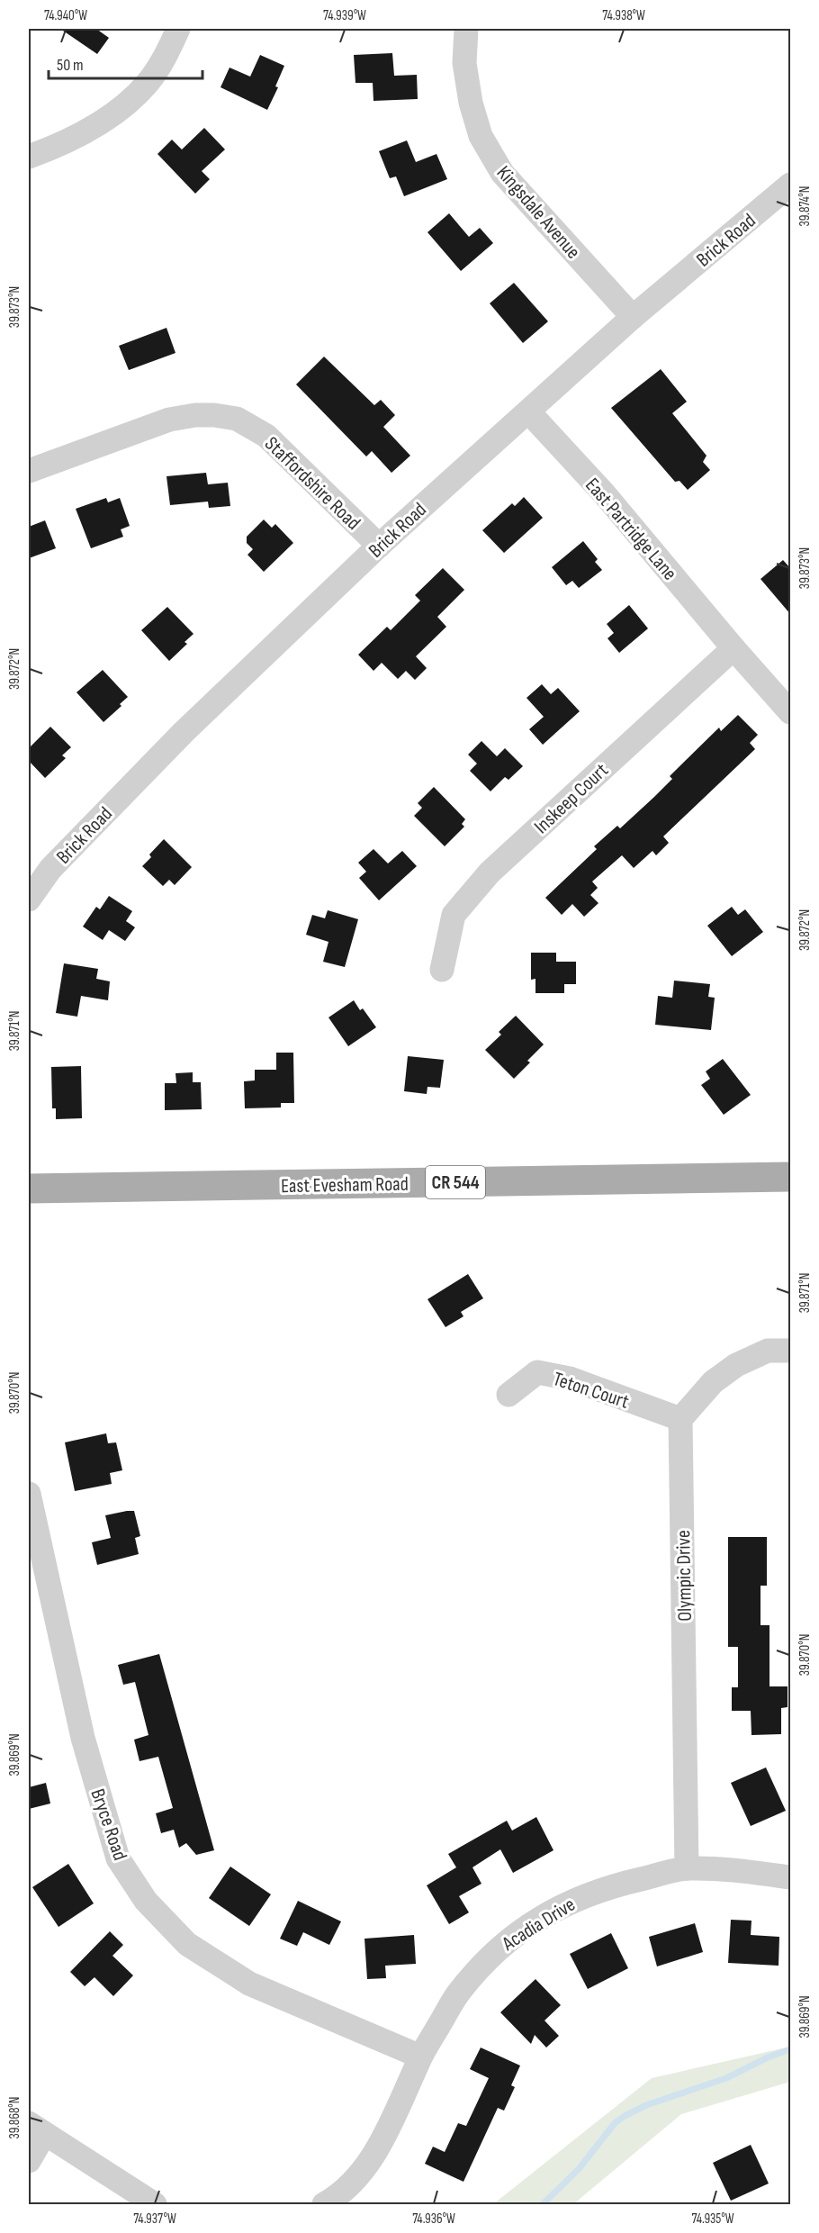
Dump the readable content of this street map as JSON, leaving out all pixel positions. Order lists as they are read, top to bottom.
{
  "streets": {
    "main road": ["CR 544", "East Evesham Road"],
    "street": [
      "Kingsdale Avenue",
      "Brick Road",
      "Staffordshire Road",
      "East Partridge Lane",
      "Inskeep Court",
      "Teton Court",
      "Olympic Drive",
      "Bryce Road",
      "Acadia Drive"
    ]
  },
  "crossings": [
    ["Kingsdale Avenue", "Brick Road"],
    ["Brick Road", "Staffordshire Road"],
    ["Brick Road", "East Partridge Lane"],
    ["East Partridge Lane", "Inskeep Court"],
    ["Teton Court", "Olympic Drive"],
    ["Olympic Drive", "Acadia Drive"],
    ["Bryce Road", "Acadia Drive"]
  ],
  "scale_bar": "50 m",
  "coordinates": [
    "74.940°W",
    "74.939°W",
    "74.938°W",
    "39.874°N",
    "39.873°N",
    "39.872°N",
    "39.871°N",
    "39.870°N",
    "39.869°N",
    "39.868°N",
    "74.937°W",
    "74.936°W",
    "74.935°W"
  ]
}
